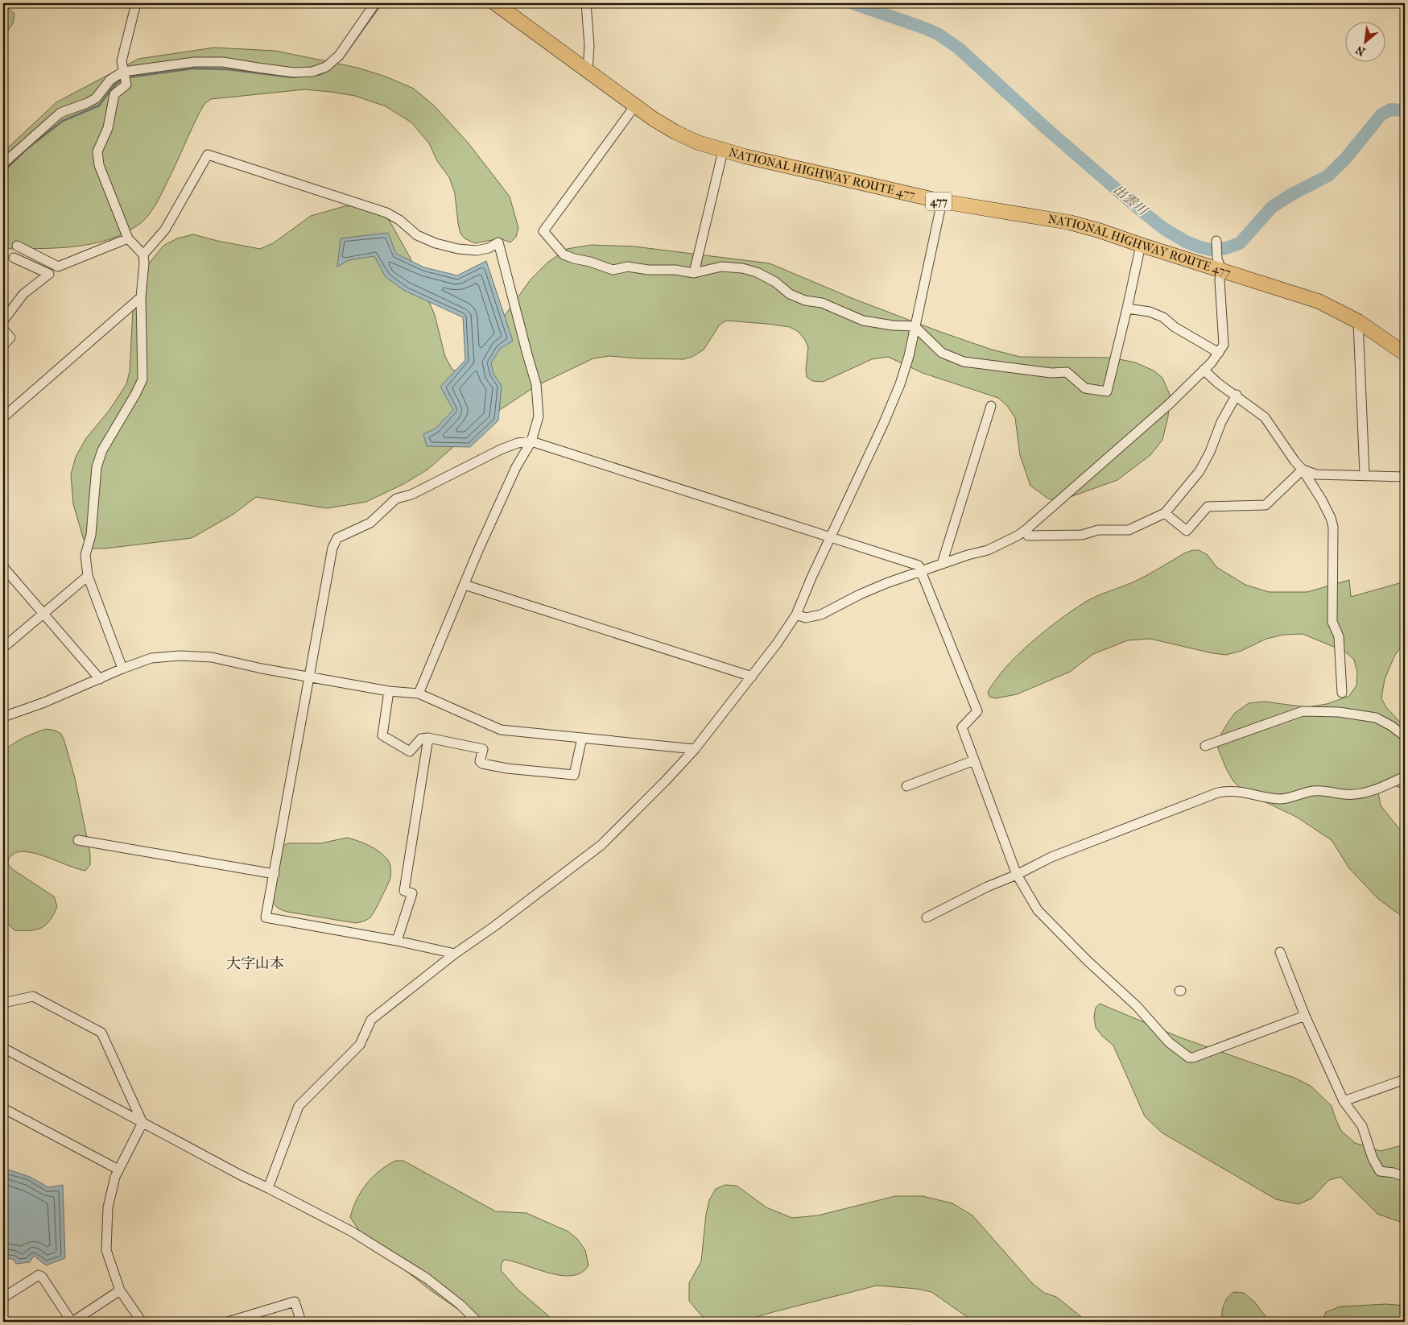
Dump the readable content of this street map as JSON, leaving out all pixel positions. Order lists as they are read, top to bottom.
{
  "streets": {
    "highway": ["NATIONAL HIGHWAY ROUTE 477", "477"]
  },
  "districts": ["大字山本"],
  "water": ["出雲川"],
  "north": "bottom left"
}
